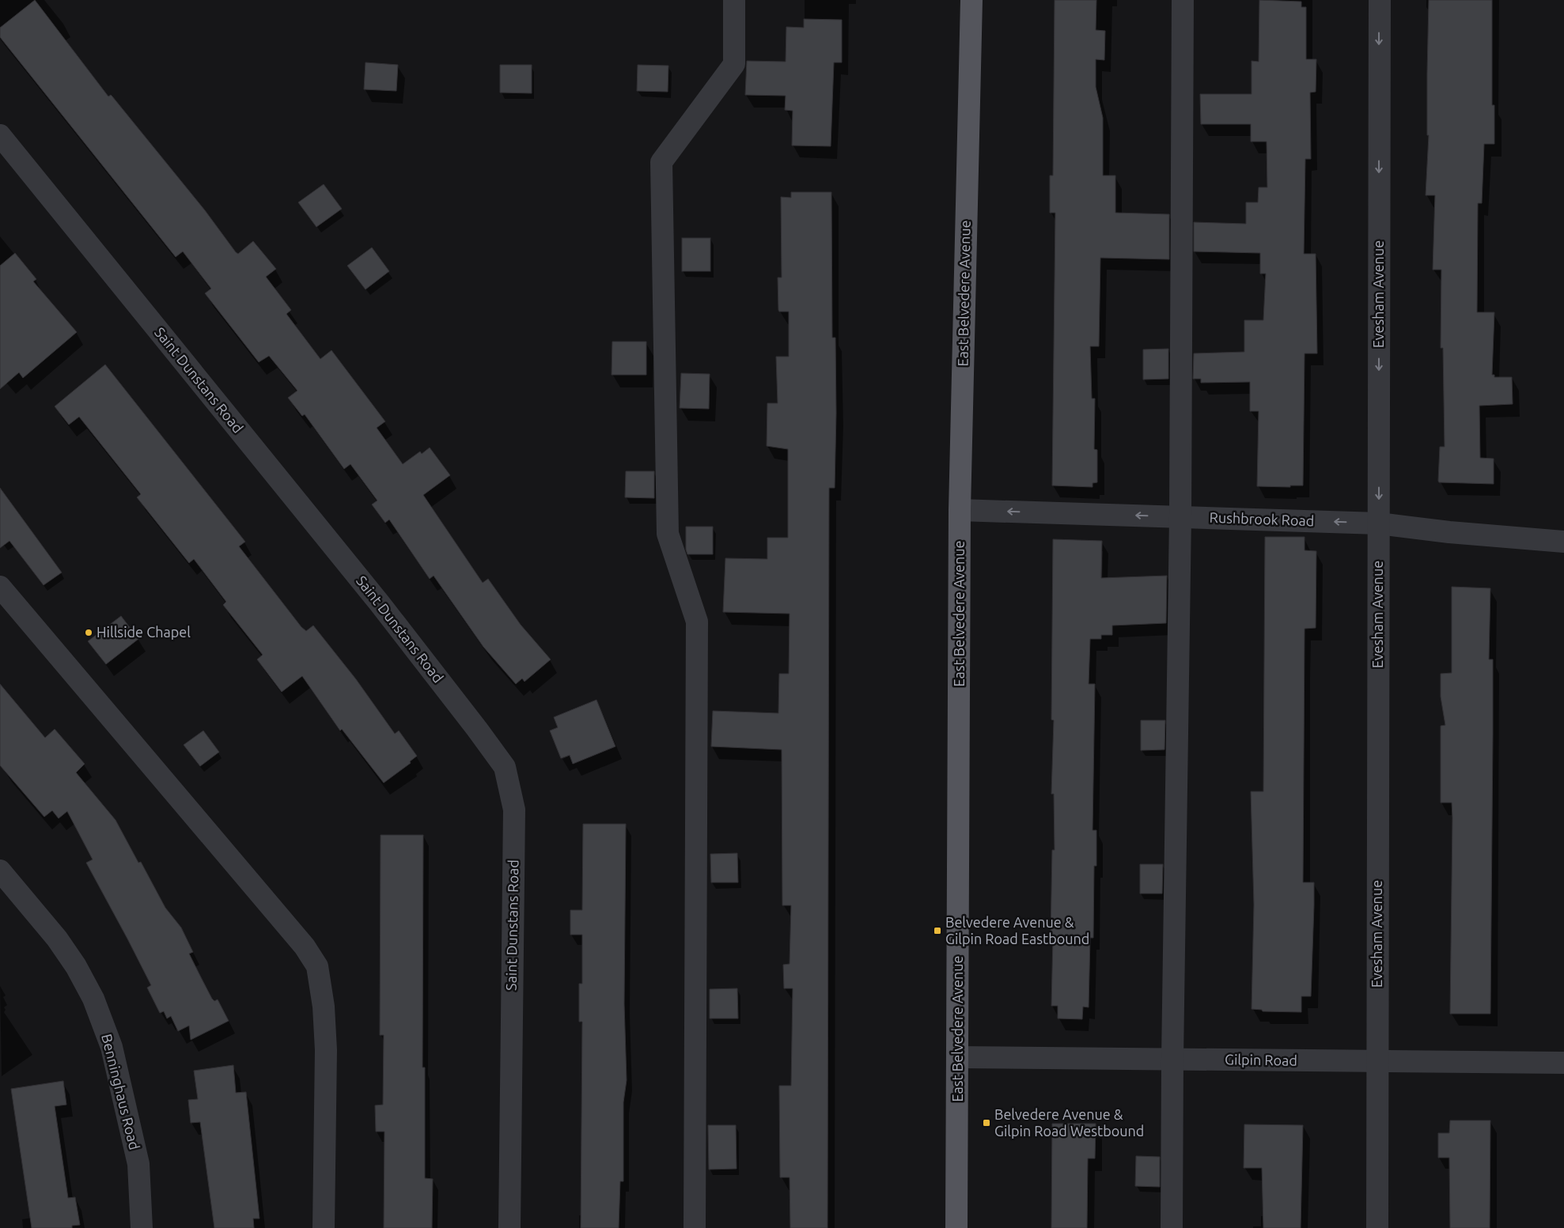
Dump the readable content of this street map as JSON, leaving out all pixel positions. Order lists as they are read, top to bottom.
{
  "streets": {
    "main road": ["East Belvedere Avenue"],
    "street": [
      "Evesham Avenue",
      "Saint Dunstans Road",
      "Rushbrook Road",
      "Gilpin Road",
      "Benninghaus Road"
    ]
  },
  "crossings": [
    ["East Belvedere Avenue", "Rushbrook Road"],
    ["East Belvedere Avenue", "Gilpin Road"],
    ["Evesham Avenue", "Rushbrook Road"],
    ["Evesham Avenue", "Gilpin Road"]
  ],
  "one_way": ["Evesham Avenue", "Rushbrook Road"],
  "places": {
    "other": ["Hillside Chapel"],
    "transit": ["Belvedere Avenue & Gilpin Road Eastbound", "Belvedere Avenue & Gilpin Road Westbound"]
  }
}
